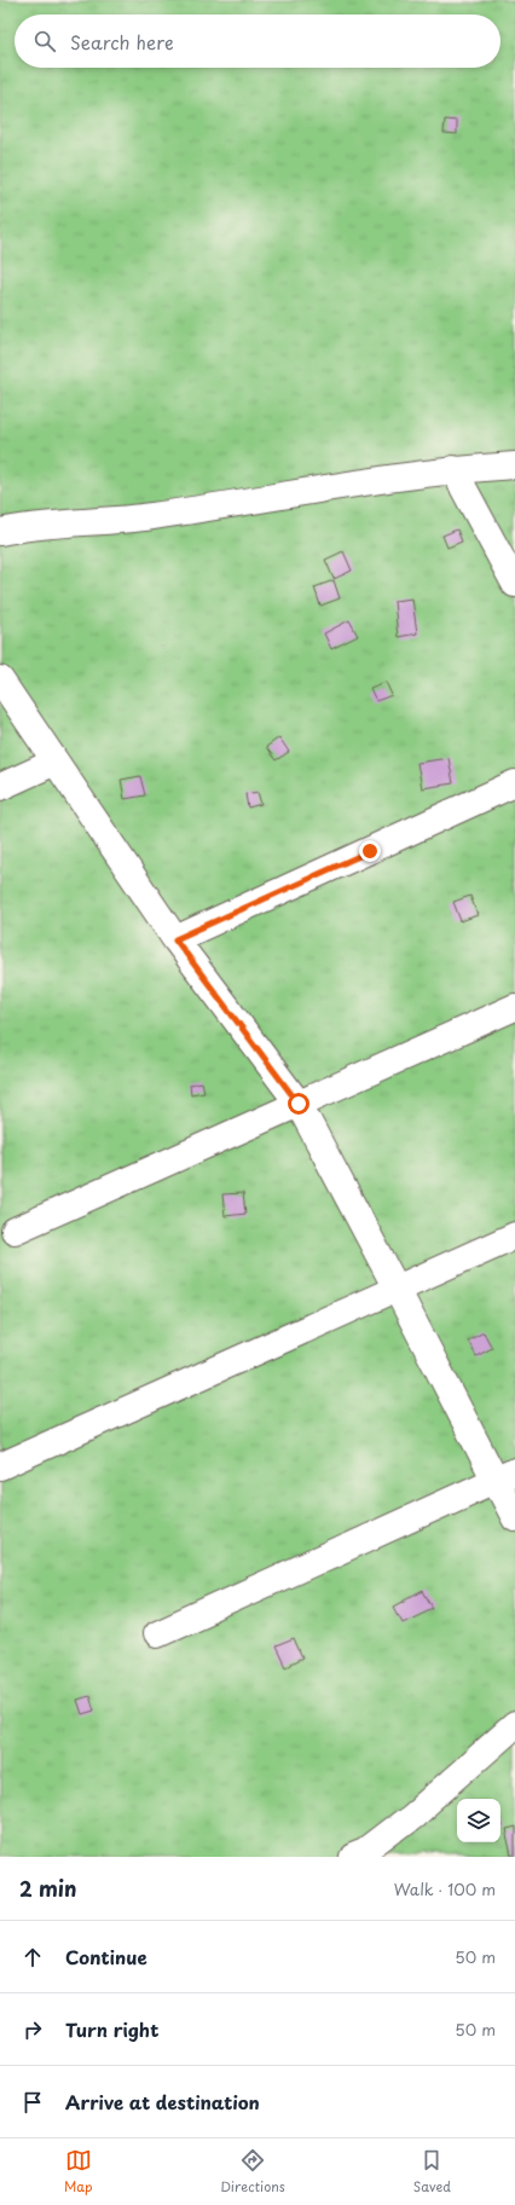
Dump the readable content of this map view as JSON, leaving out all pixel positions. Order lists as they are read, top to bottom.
{
  "page": {
    "search": "Search here",
    "heading": ["2 min", "Walk · 100 m"],
    "list": [
      ["Continue", "50 m"],
      ["Turn right", "50 m"],
      "Arrive at destination"
    ],
    "nav": ["Map", "Directions", "Saved"]
  }
}
